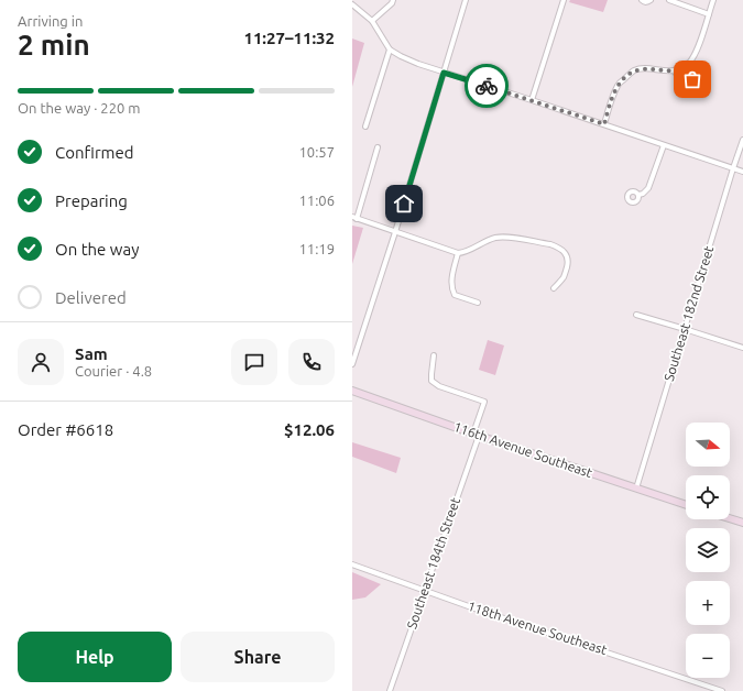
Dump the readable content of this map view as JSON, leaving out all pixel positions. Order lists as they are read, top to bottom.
{
  "streets": {
    "street": [
      "Southeast 182nd Street",
      "116th Avenue Southeast",
      "Southeast 184th Street",
      "118th Avenue Southeast"
    ]
  },
  "crossings": [
    ["Southeast 182nd Street", "116th Avenue Southeast"],
    ["116th Avenue Southeast", "Southeast 184th Street"],
    ["Southeast 184th Street", "118th Avenue Southeast"]
  ],
  "north": "right",
  "page": {
    "heading": ["2 min", "Arriving in", "11:27–11:32"],
    "panel": [
      "Sam",
      "Courier · 4.8",
      "Order #6618",
      "$12.06"
    ],
    "bar": "On the way · 220 m",
    "list": [
      ["Confirmed", "10:57"],
      ["Preparing", "11:06"],
      ["On the way", "11:19"],
      "Delivered"
    ],
    "map_buttons": ["+", "−"],
    "buttons": ["Help", "Share"]
  }
}
